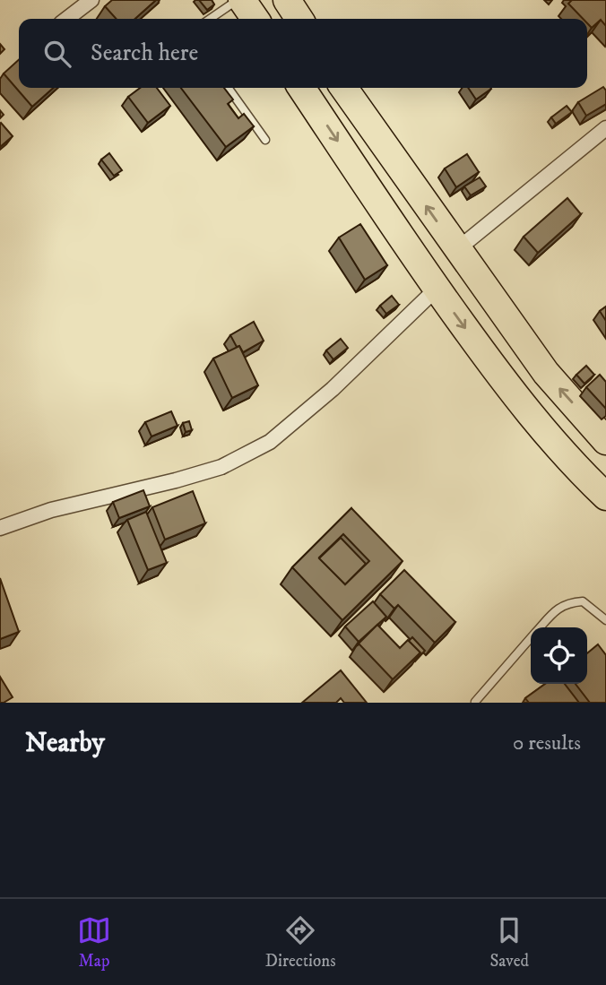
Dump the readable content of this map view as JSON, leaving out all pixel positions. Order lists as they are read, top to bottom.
{
  "page": {
    "search": "Search here",
    "heading": ["Nearby", "0 results"],
    "nav": ["Map", "Directions", "Saved"]
  }
}
